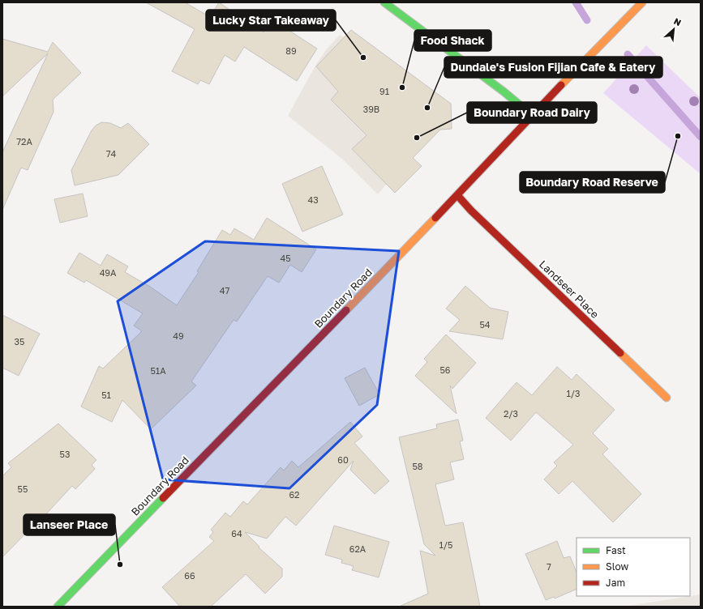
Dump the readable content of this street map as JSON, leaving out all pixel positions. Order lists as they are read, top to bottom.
{
  "streets": {
    "main road": ["Landseer Place", "Boundary Road"]
  },
  "crossings": [
    ["Landseer Place", "Boundary Road"]
  ],
  "places": [
    "Lucky Star Takeaway",
    "Food Shack",
    "Dundale's Fusion Fijian Cafe & Eatery",
    "Boundary Road Reserve",
    "Boundary Road Dairy",
    "Lanseer Place"
  ],
  "house_numbers": [
    "89",
    "91",
    "39B",
    "72A",
    "74",
    "43",
    "45",
    "49A",
    "47",
    "54",
    "49",
    "35",
    "56",
    "51A",
    "1/3",
    "51",
    "2/3",
    "53",
    "60",
    "58",
    "55",
    "62",
    "64",
    "1/5",
    "62A",
    "7",
    "66"
  ],
  "legend": ["Fast", "Slow", "Jam"],
  "north": "top right"
}
